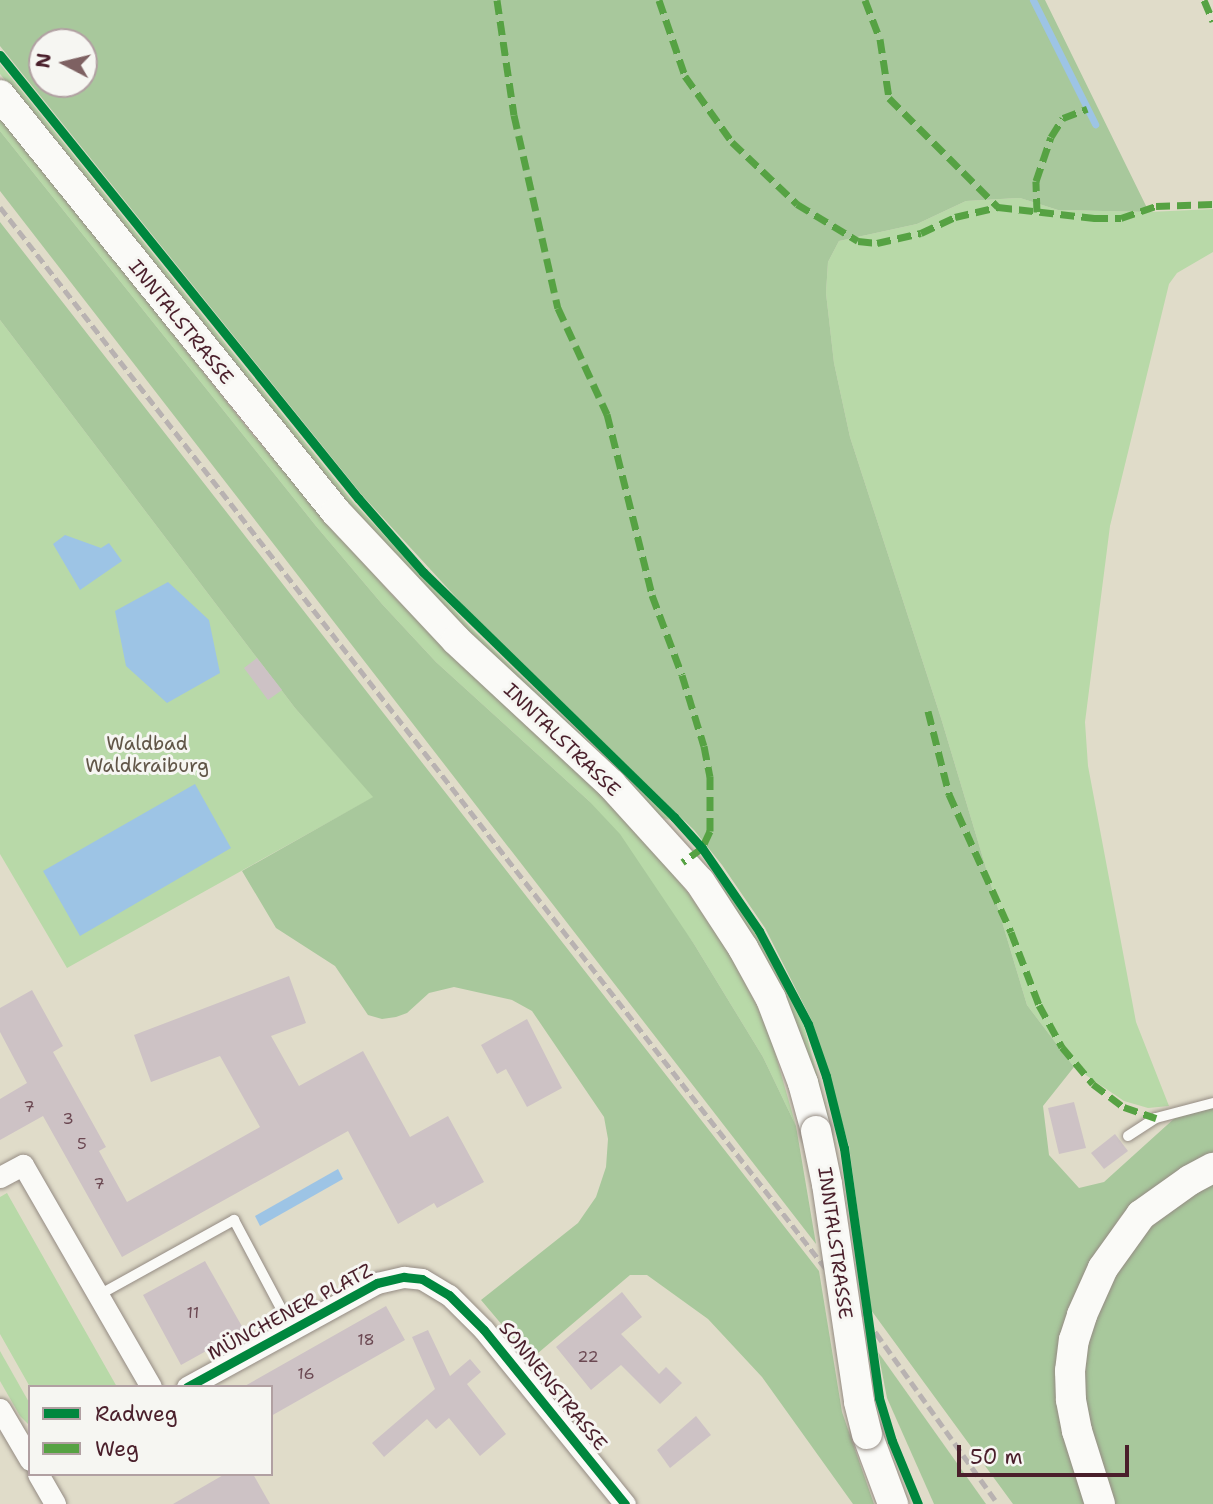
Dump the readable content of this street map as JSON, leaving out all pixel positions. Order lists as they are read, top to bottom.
{
  "streets": {
    "main road": ["INNTALSTRASSE"],
    "street": ["MÜNCHENER PLATZ", "SONNENSTRASSE"]
  },
  "crossings": [
    ["MÜNCHENER PLATZ", "SONNENSTRASSE"]
  ],
  "parks": ["Waldbad Waldkraiburg"],
  "house_numbers": [
    "7",
    "3",
    "5",
    "7",
    "11",
    "18",
    "22",
    "16"
  ],
  "legend": ["Radweg", "Weg"],
  "scale_bar": "50 m",
  "north": "left"
}
